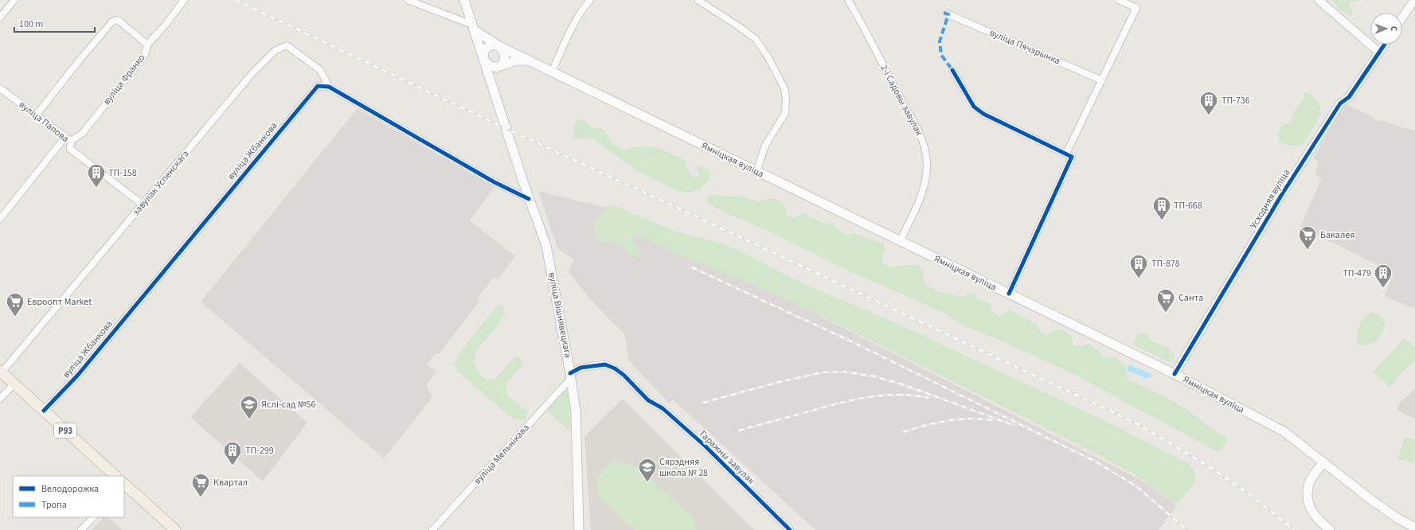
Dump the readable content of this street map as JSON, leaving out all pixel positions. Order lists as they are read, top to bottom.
{
  "streets": {
    "main road": ["Ямніцкая вуліца", "вуліца Вішнявецкага", "Р93"],
    "street": [
      "вуліца Пячэрынка",
      "вуліца Франко",
      "2-і Садовы завулак",
      "вуліца Папова",
      "вуліца Жбанкова",
      "завулак Успенскага",
      "Усходняя вуліца",
      "вуліца Мельнікава",
      "Гаражны завулак"
    ]
  },
  "crossings": [
    ["вуліца Франко", "вуліца Папова"],
    ["2-і Садовы завулак", "Ямніцкая вуліца"],
    ["вуліца Папова", "завулак Успенскага"],
    ["вуліца Жбанкова", "завулак Успенскага"],
    ["вуліца Жбанкова", "Р93"],
    ["Ямніцкая вуліца", "Усходняя вуліца"],
    ["Ямніцкая вуліца", "вуліца Вішнявецкага"],
    ["завулак Успенскага", "Р93"],
    ["вуліца Вішнявецкага", "вуліца Мельнікава"],
    ["вуліца Вішнявецкага", "Гаражны завулак"],
    ["вуліца Мельнікава", "Гаражны завулак"]
  ],
  "places": {
    "building": [
      "ТП-736",
      "ТП-158",
      "ТП-668",
      "ТП-878",
      "ТП-479",
      "ТП-299"
    ],
    "supermarket": [
      "Бакалея",
      "Санта",
      "Евроопт Market",
      "Квартал"
    ],
    "school or university": ["Яслі-сад №56", "Сярэдняя школа № 28"]
  },
  "legend": ["Велодорожка", "Тропа"],
  "scale_bar": "100 m",
  "north": "right"
}
